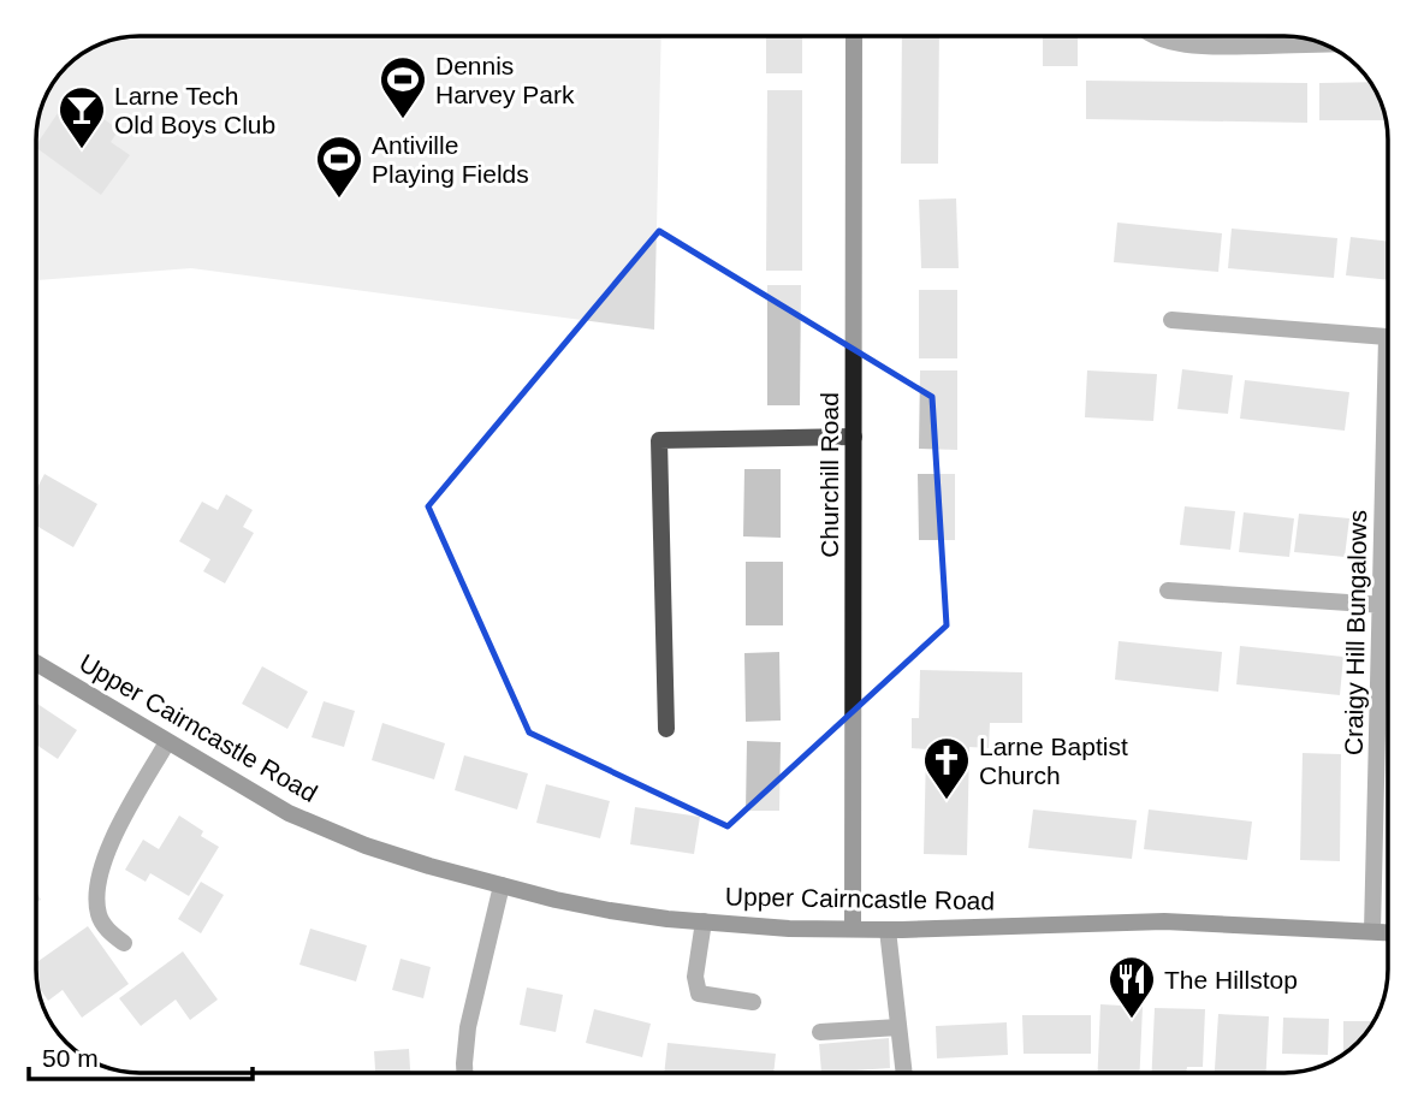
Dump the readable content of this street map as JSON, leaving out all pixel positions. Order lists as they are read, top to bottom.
{
  "streets": {
    "street": ["Churchill Road", "Craigy Hill Bungalows", "Upper Cairncastle Road"]
  },
  "crossings": [
    ["Churchill Road", "Upper Cairncastle Road"],
    ["Craigy Hill Bungalows", "Upper Cairncastle Road"]
  ],
  "places": {
    "sports": ["Dennis Harvey Park", "Antiville Playing Fields"],
    "bar": ["Larne Tech Old Boys Club"],
    "church": ["Larne Baptist Church"],
    "restaurant": ["The Hillstop"]
  },
  "scale_bar": "50 m"
}
